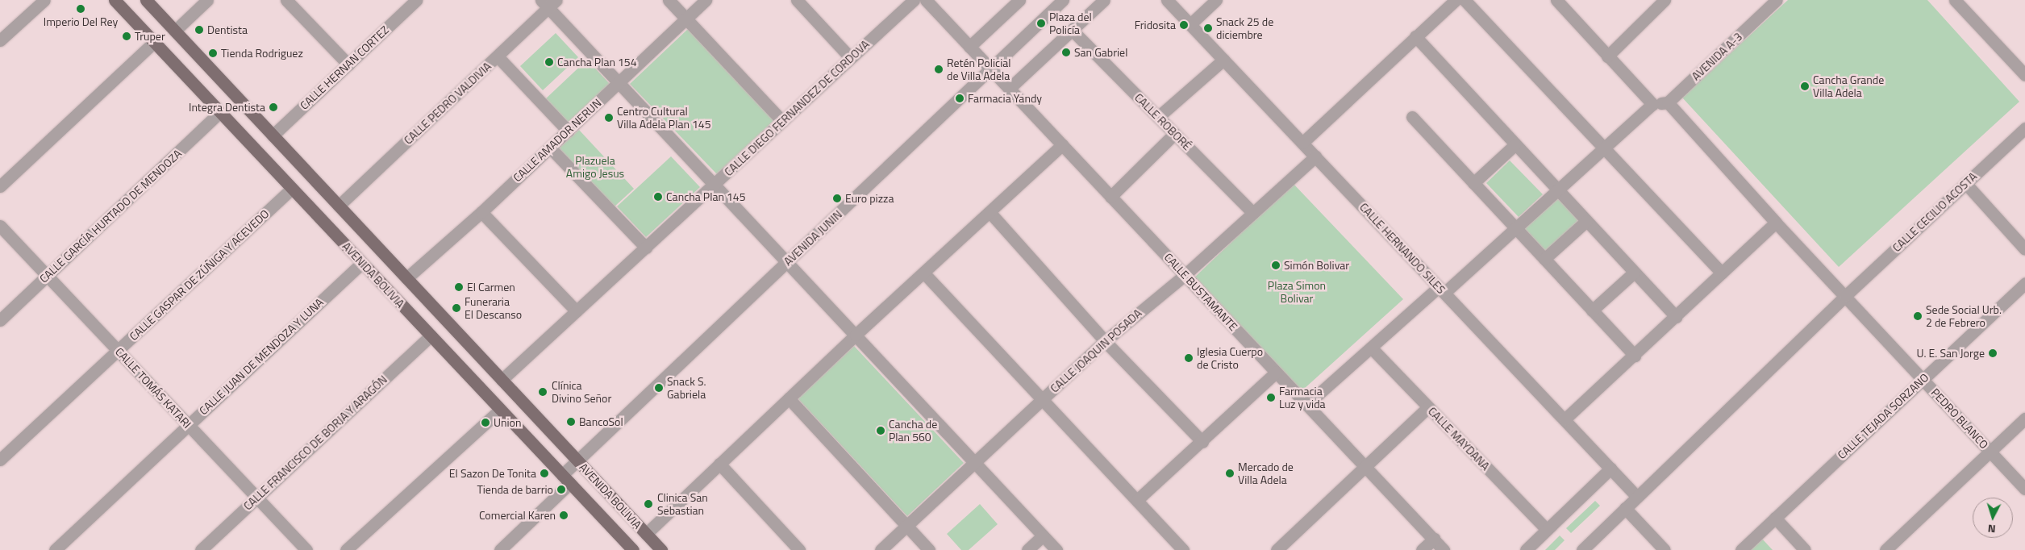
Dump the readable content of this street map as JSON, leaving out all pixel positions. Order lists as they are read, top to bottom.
{
  "streets": {
    "main road": ["AVENIDA BOLIVIA"],
    "street": [
      "AVENIDA A-3",
      "CALLE HERNAN CORTEZ",
      "CALLE PEDRO VALDIVIA",
      "CALLE DIEGO FERNANDEZ DE CORDOVA",
      "CALLE ROBORÉ",
      "CALLE AMADOR NERUN",
      "CALLE CECILIO ACOSTA",
      "CALLE GARCÍA HURTADO DE MENDOZA",
      "AVENIDA JUNIN",
      "CALLE HERNANDO SILES",
      "CALLE GASPAR DE ZÚÑIGA Y ACEVEDO",
      "CALLE BUSTAMANTE",
      "CALLE JOAQUIN POSADA",
      "CALLE JUAN DE MENDOZA Y LUNA",
      "CALLE TOMÁS KATARI",
      "CALLE TEJADA SORZANO",
      "PEDRO BLANCO",
      "CALLE MAYDANA",
      "CALLE FRANCISCO DE BORJA Y ARAGÓN"
    ]
  },
  "crossings": [
    ["AVENIDA A-3", "PEDRO BLANCO"],
    ["CALLE HERNAN CORTEZ", "AVENIDA BOLIVIA"],
    ["CALLE PEDRO VALDIVIA", "AVENIDA BOLIVIA"],
    ["CALLE DIEGO FERNANDEZ DE CORDOVA", "AVENIDA BOLIVIA"],
    ["CALLE ROBORÉ", "CALLE JOAQUIN POSADA"],
    ["CALLE AMADOR NERUN", "AVENIDA BOLIVIA"],
    ["CALLE CECILIO ACOSTA", "CALLE HERNANDO SILES"],
    ["CALLE CECILIO ACOSTA", "PEDRO BLANCO"],
    ["CALLE GARCÍA HURTADO DE MENDOZA", "AVENIDA BOLIVIA"],
    ["CALLE GARCÍA HURTADO DE MENDOZA", "CALLE TOMÁS KATARI"],
    ["AVENIDA JUNIN", "AVENIDA BOLIVIA"],
    ["AVENIDA JUNIN", "CALLE BUSTAMANTE"],
    ["CALLE HERNANDO SILES", "CALLE JOAQUIN POSADA"],
    ["CALLE GASPAR DE ZÚÑIGA Y ACEVEDO", "AVENIDA BOLIVIA"],
    ["CALLE GASPAR DE ZÚÑIGA Y ACEVEDO", "CALLE TOMÁS KATARI"],
    ["AVENIDA BOLIVIA", "CALLE JUAN DE MENDOZA Y LUNA"],
    ["AVENIDA BOLIVIA", "CALLE FRANCISCO DE BORJA Y ARAGÓN"],
    ["CALLE BUSTAMANTE", "CALLE JOAQUIN POSADA"],
    ["CALLE JUAN DE MENDOZA Y LUNA", "CALLE TOMÁS KATARI"],
    ["CALLE TOMÁS KATARI", "CALLE FRANCISCO DE BORJA Y ARAGÓN"],
    ["CALLE TEJADA SORZANO", "PEDRO BLANCO"]
  ],
  "parks": ["Plazuela Amigo Jesus", "Plaza Simon Bolivar"],
  "places": [
    "Imperio Del Rey",
    "Plaza del Policía",
    "Fridosita",
    "Snack 25 de diciembre",
    "Dentista",
    "Truper",
    "San Gabriel",
    "Tienda Rodriguez",
    "Cancha Plan 154",
    "Retén Policial de Villa Adela",
    "Cancha Grande Villa Adela",
    "Farmacia Yandy",
    "Integra Dentista",
    "Centro Cultural Villa Adela Plan 145",
    "Cancha Plan 145",
    "Euro pizza",
    "Simón Bolivar",
    "El Carmen",
    "Funeraria El Descanso",
    "Sede Social Urb. 2 de Febrero",
    "U. E. San Jorge",
    "Iglesia Cuerpo de Cristo",
    "Snack S. Gabriela",
    "Clínica Divino Señor",
    "Farmacia Luz y vida",
    "BancoSol",
    "Union",
    "Cancha de Plan 560",
    "El Sazon De Tonita",
    "Mercado de Villa Adela",
    "Tienda de barrio",
    "Clinica San Sebastian",
    "Comercial Karen"
  ],
  "north": "bottom"
}
